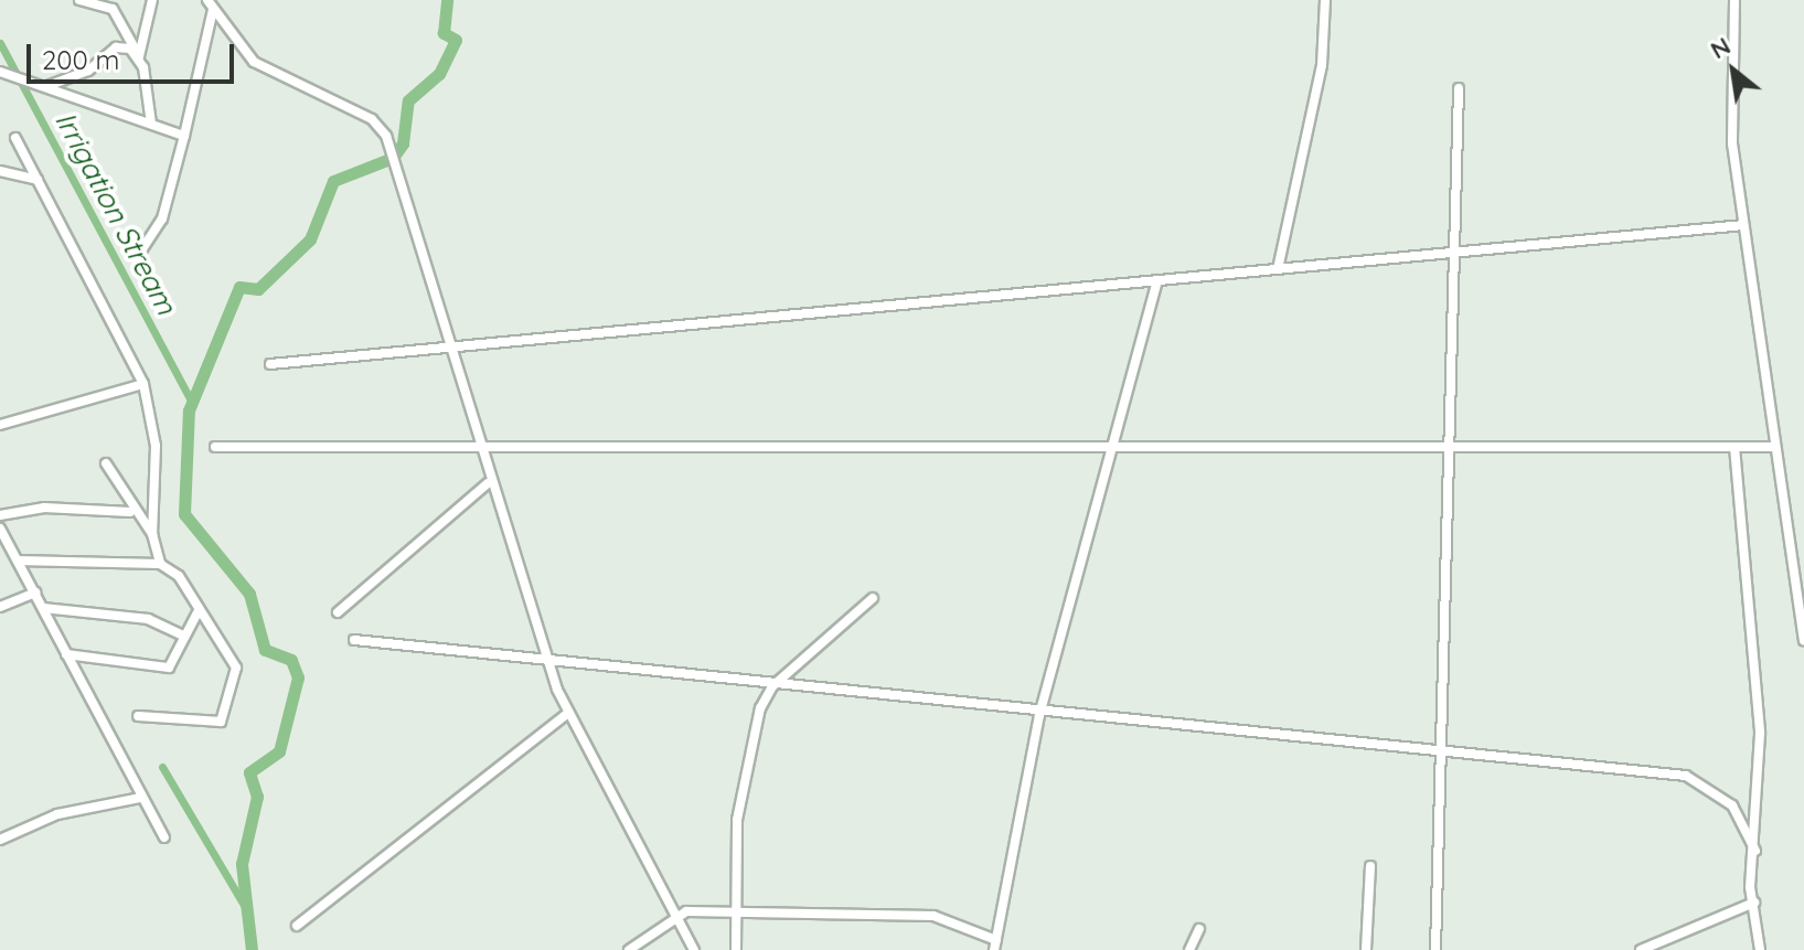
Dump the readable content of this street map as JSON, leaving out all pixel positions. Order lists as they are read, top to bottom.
{
  "water": ["Irrigation Stream"],
  "scale_bar": "200 m",
  "north": "top left"
}
